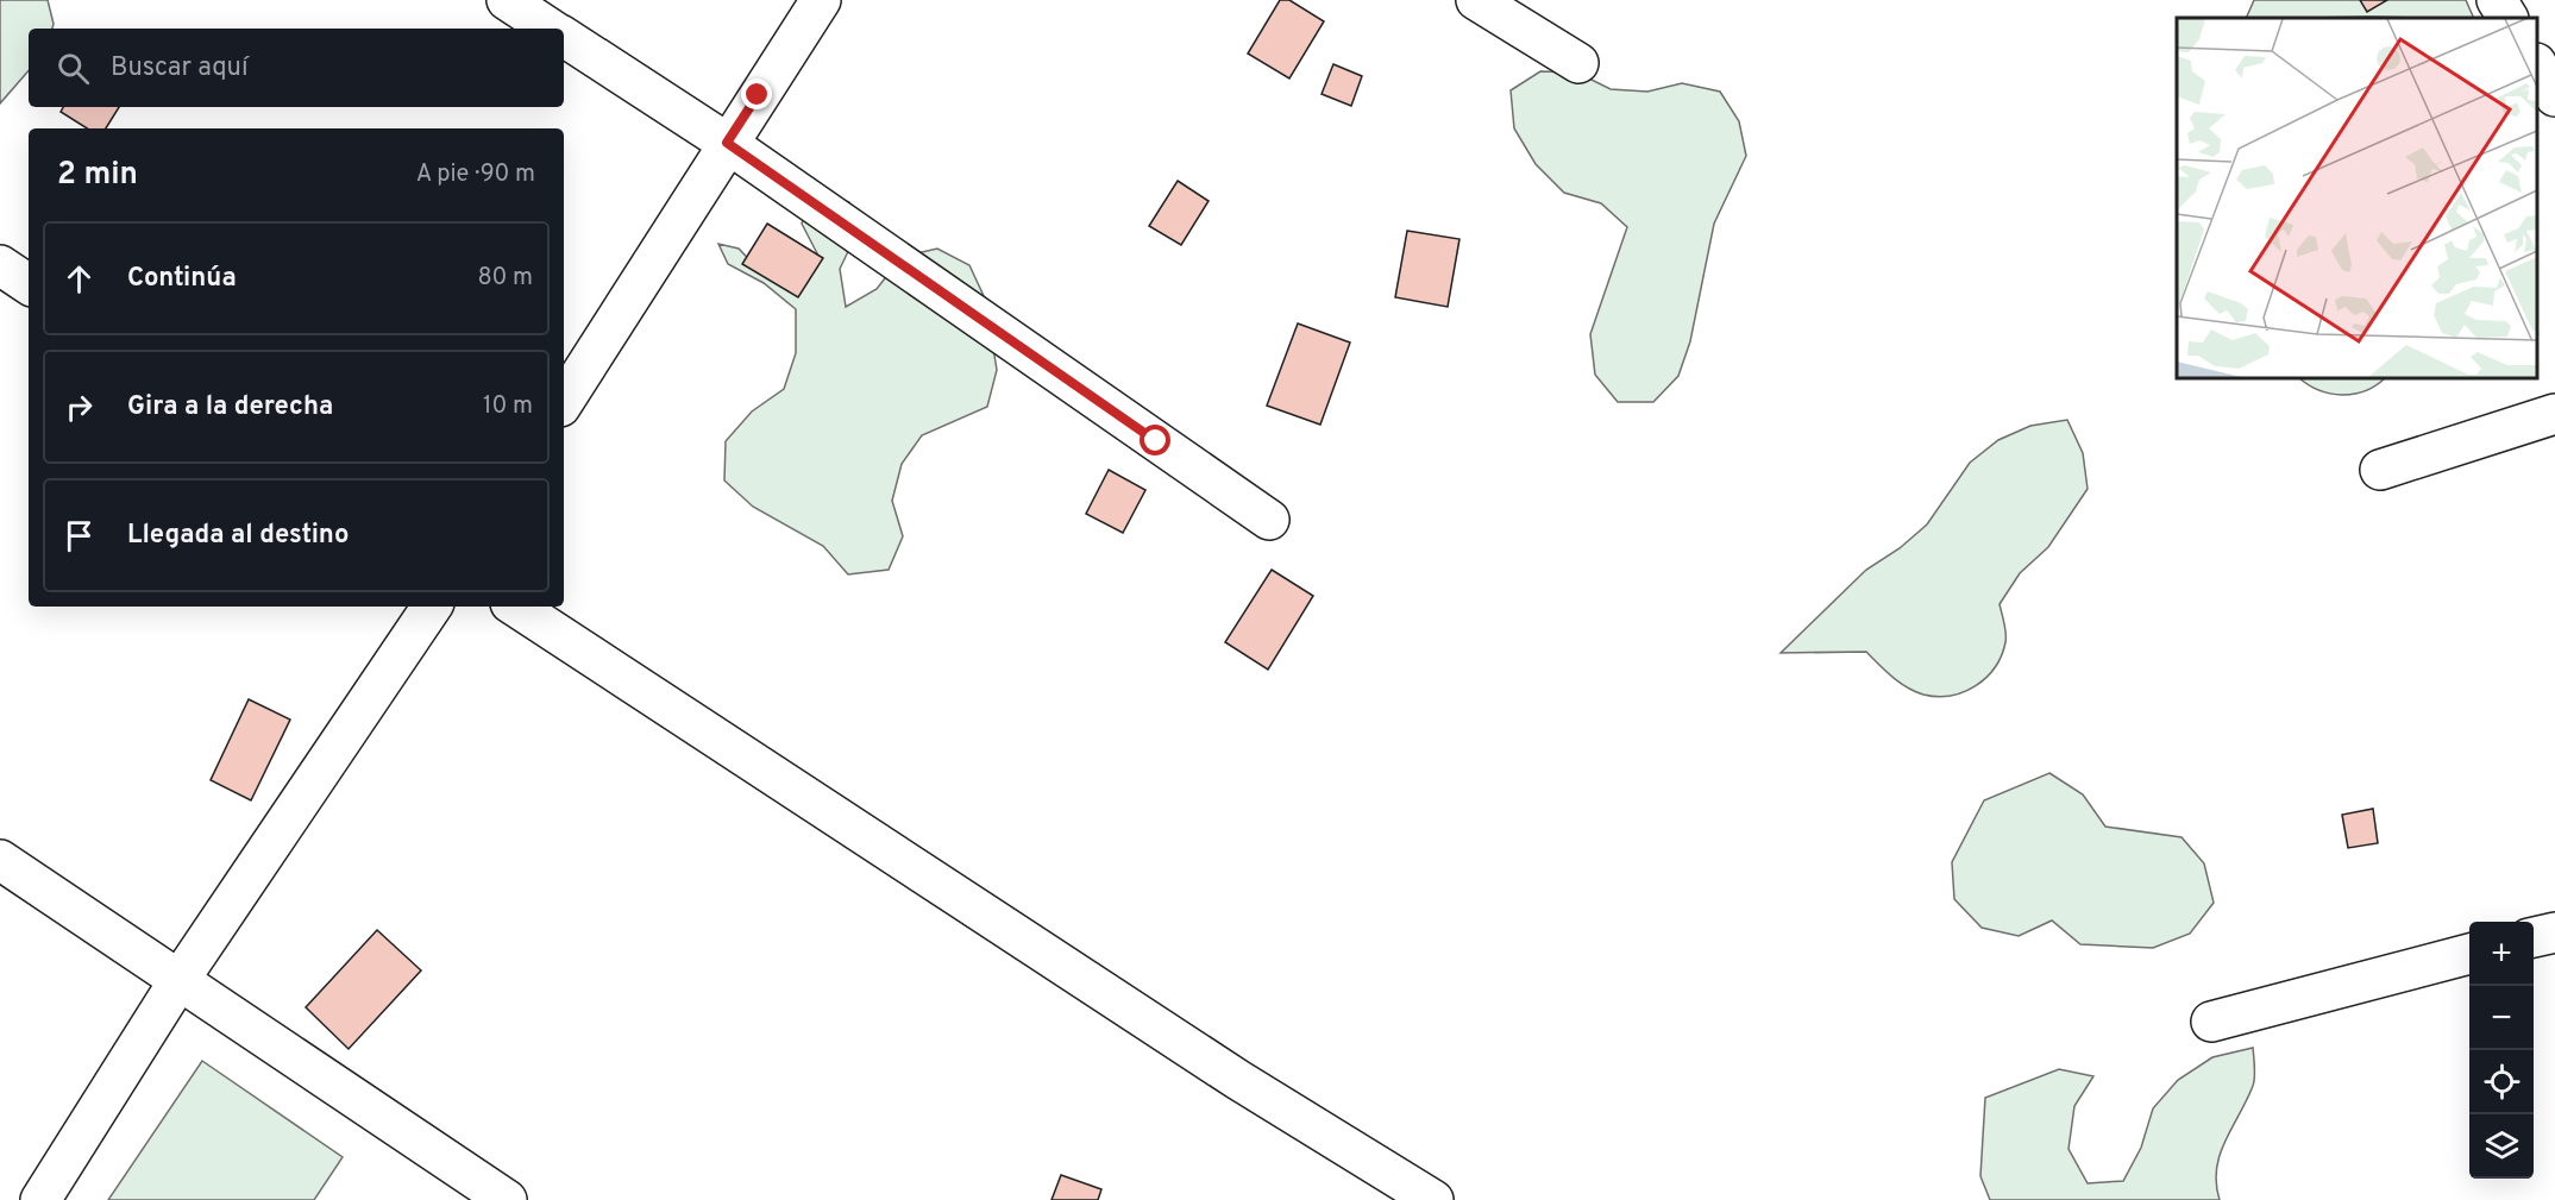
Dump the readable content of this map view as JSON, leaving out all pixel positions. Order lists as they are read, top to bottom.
{
  "page": {
    "search": "Buscar aquí",
    "heading": ["2 min", "A pie · 90 m"],
    "list": [
      ["Continúa", "80 m"],
      ["Gira a la derecha", "10 m"],
      "Llegada al destino"
    ],
    "map_buttons": ["+", "−"]
  }
}
